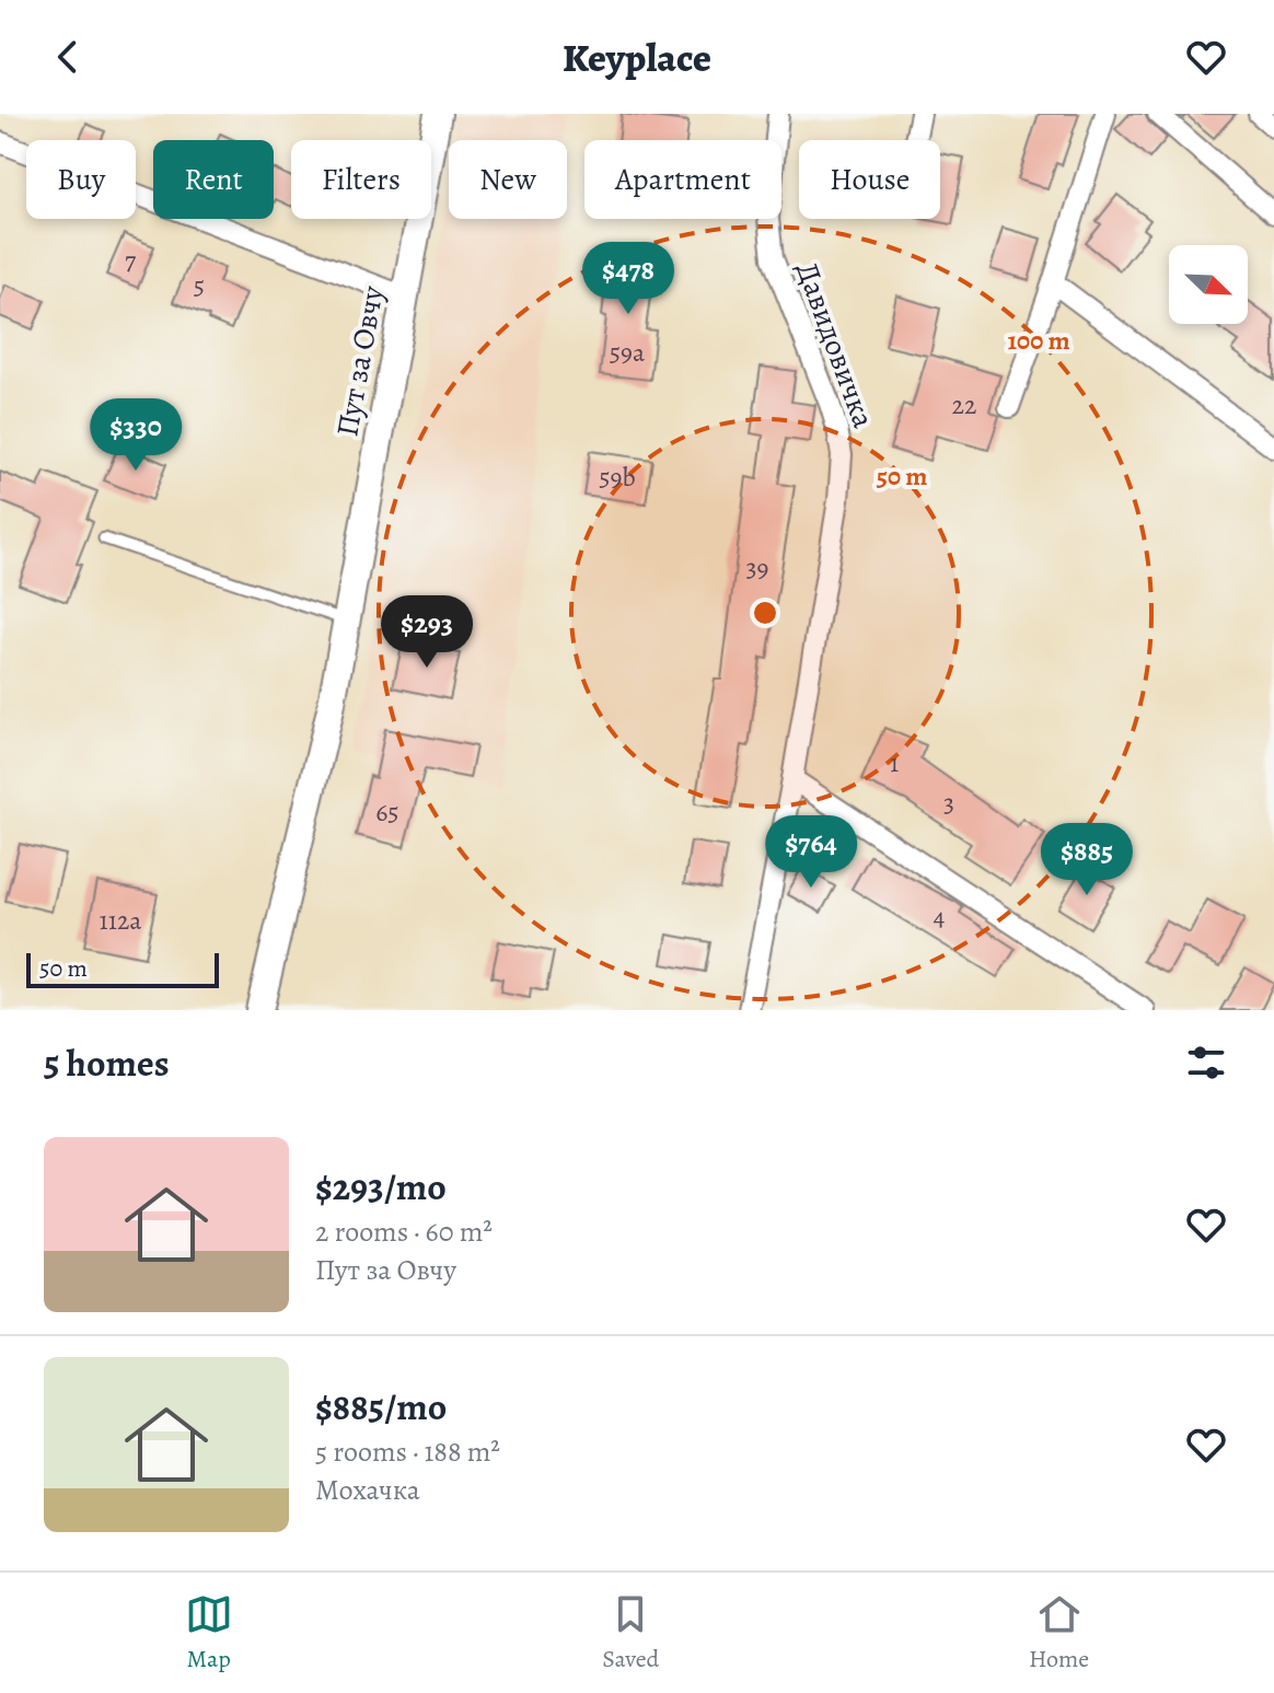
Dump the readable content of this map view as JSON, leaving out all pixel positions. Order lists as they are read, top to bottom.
{
  "streets": {
    "street": ["Давидовичка", "Пут за Овчу"]
  },
  "house_numbers": [
    "7",
    "5",
    "59a",
    "22",
    "59b",
    "39",
    "1",
    "3",
    "65",
    "4",
    "112a"
  ],
  "scale_bar": "50 m",
  "north": "bottom right",
  "page": {
    "header": "Keyplace",
    "chip": [
      "Buy",
      "Rent",
      "Filters",
      "New",
      "Apartment",
      "House"
    ],
    "price": [
      "$478",
      "$330",
      "$293",
      "$764",
      "$885"
    ],
    "scale": "50 m",
    "heading": "5 homes",
    "list": [
      {
        "name": "$293/mo",
        "note": "2 rooms · 60 m² · Пут за Овчу"
      },
      {
        "name": "$885/mo",
        "note": "5 rooms · 188 m² · Мохачка"
      }
    ],
    "tabs": ["Map", "Saved", "Home"]
  },
  "rings": ["100 m", "50 m"]
}
